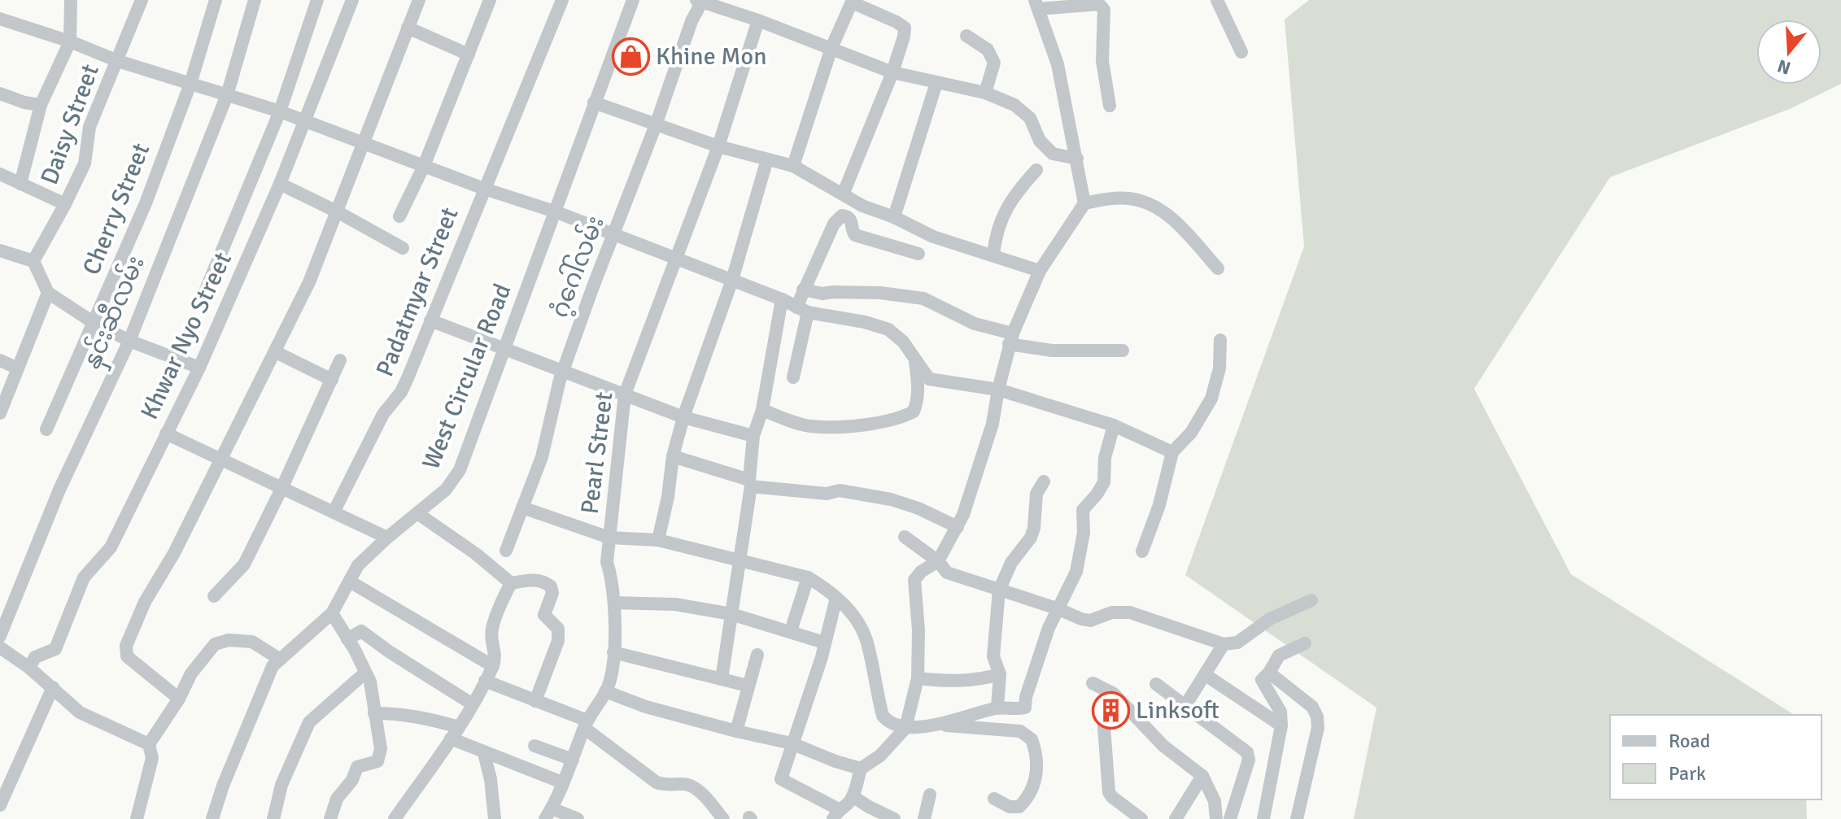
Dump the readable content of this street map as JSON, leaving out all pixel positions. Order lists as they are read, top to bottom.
{
  "streets": {
    "street": [
      "Daisy Street",
      "Cherry Street",
      "ဂံ့ဂေါ်လမ်း",
      "Padatmyar Street",
      "နှင်းဆီလမ်း",
      "Khwar Nyo Street",
      "West Circular Road",
      "Pearl Street"
    ]
  },
  "places": {
    "shop": ["Khine Mon"],
    "building": ["Linksoft"]
  },
  "legend": ["Road", "Park"],
  "north": "bottom"
}
